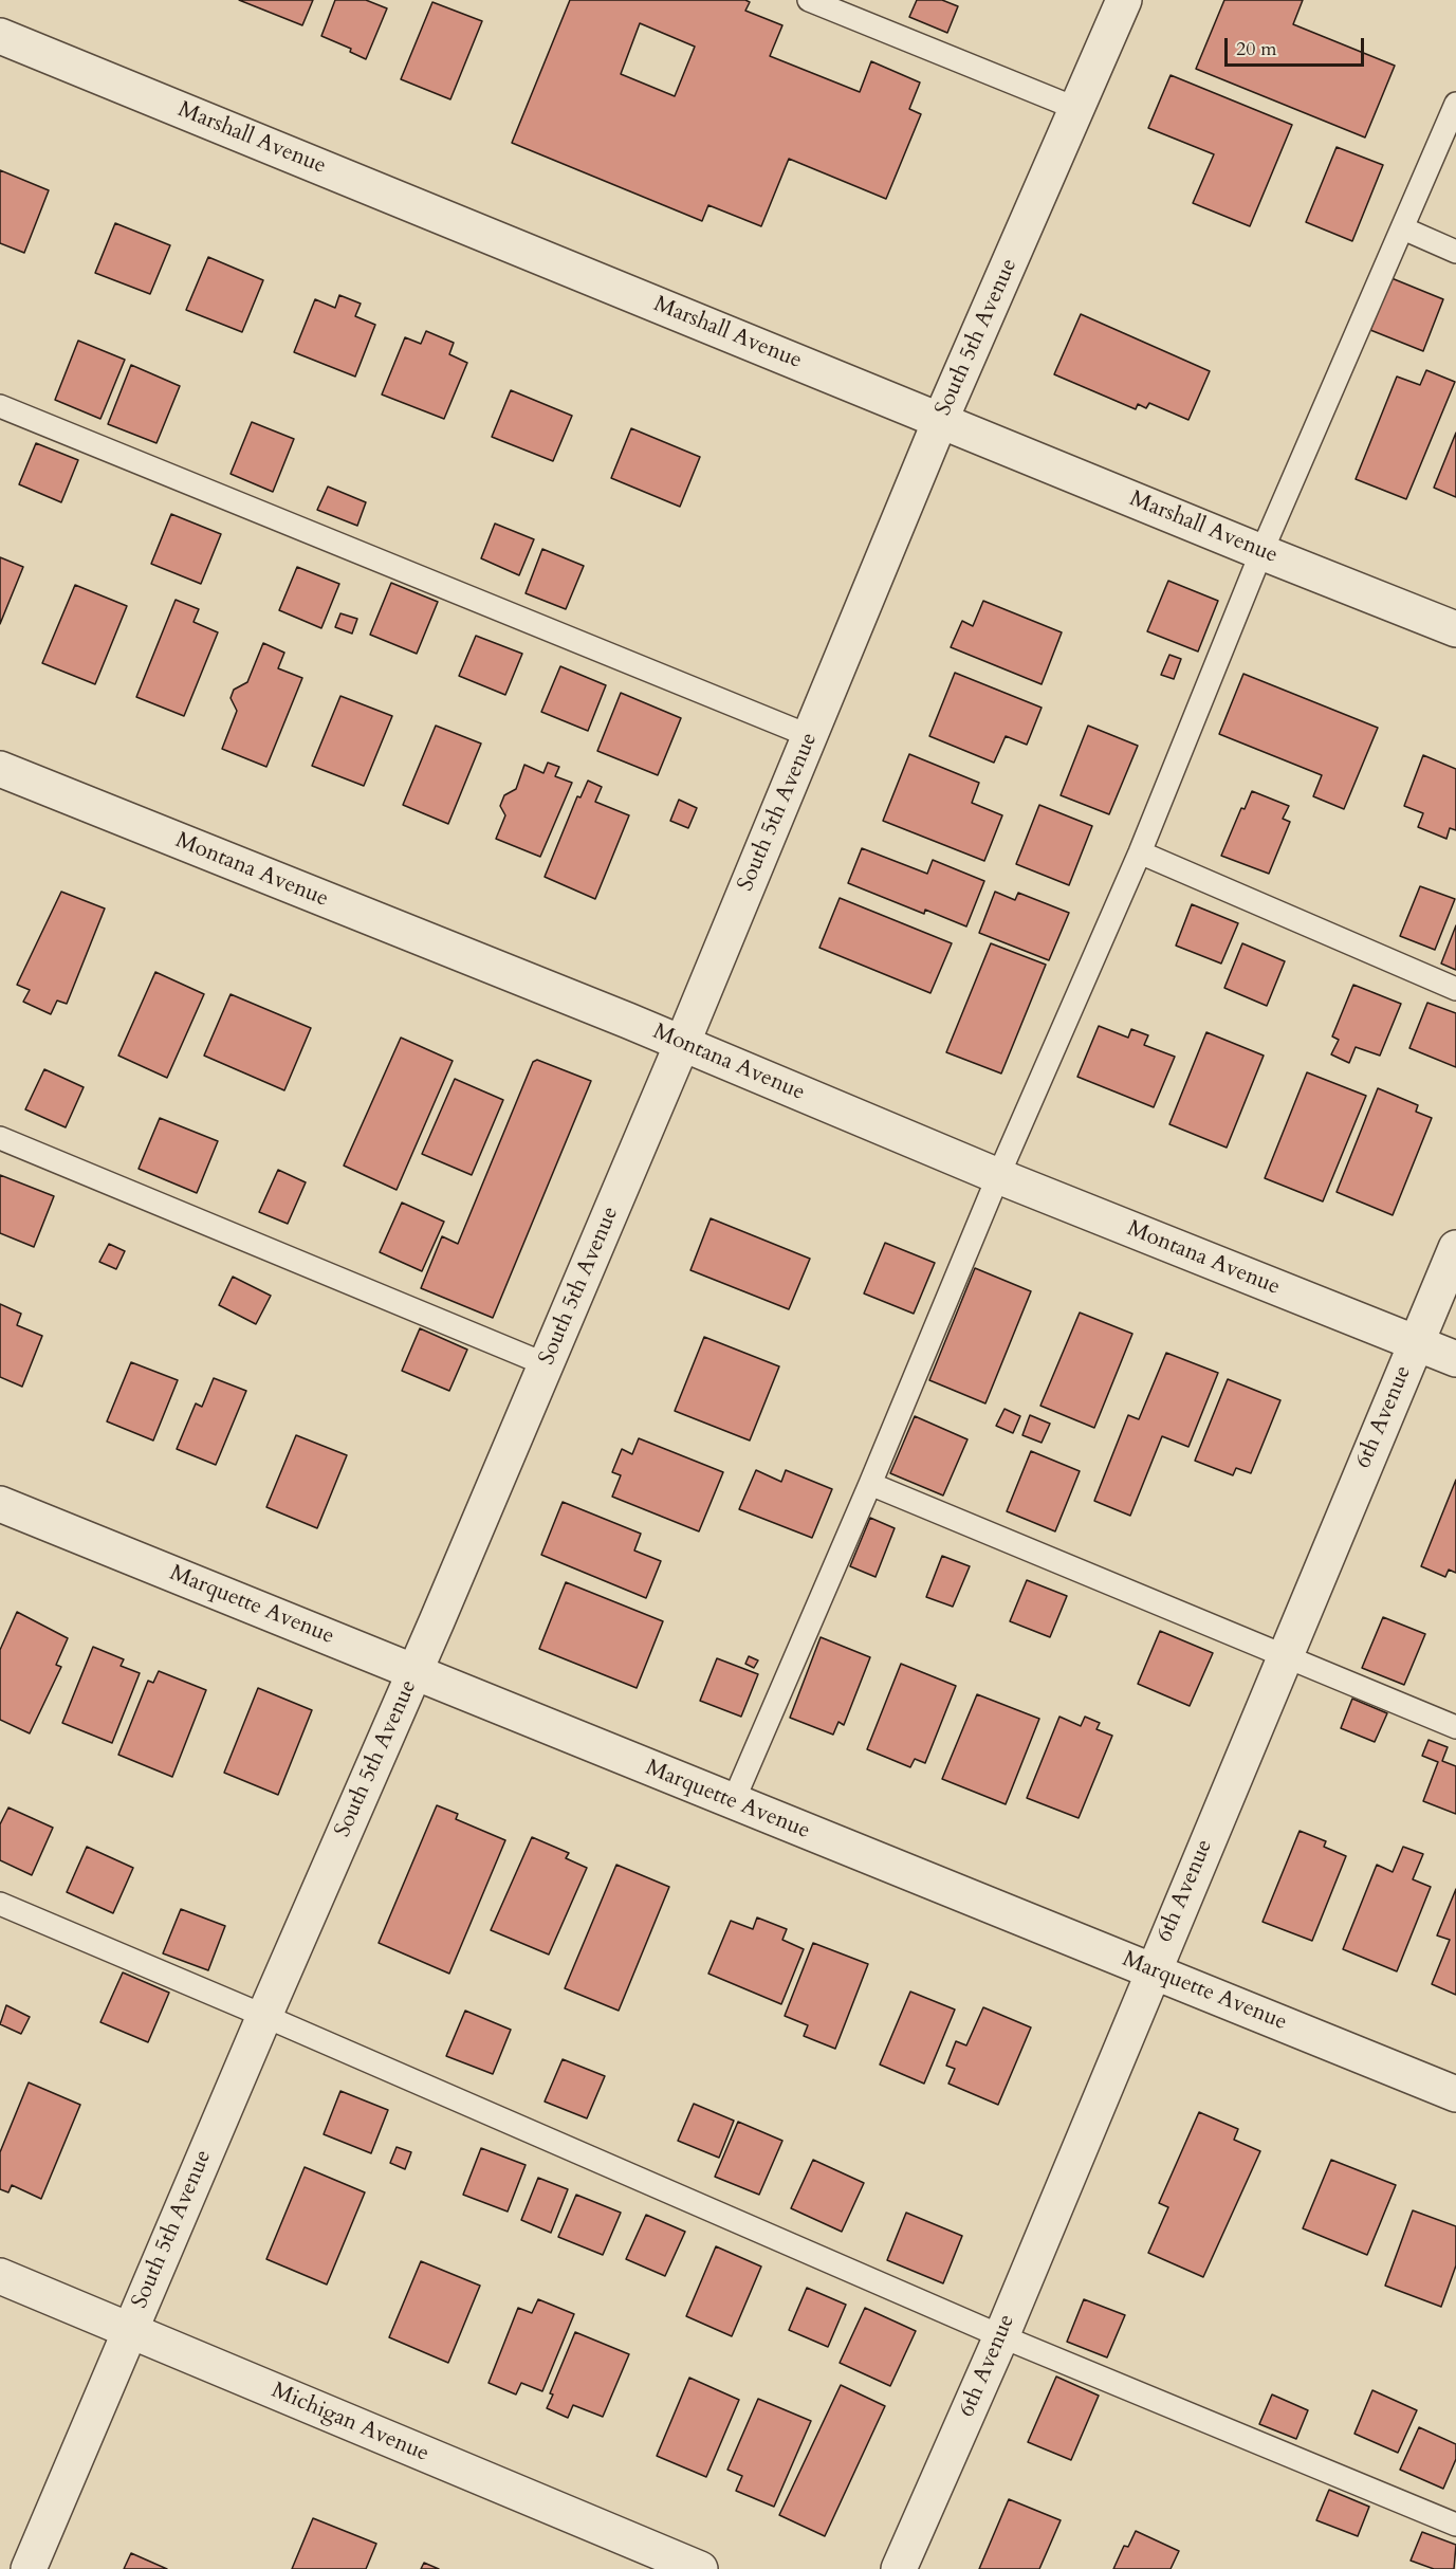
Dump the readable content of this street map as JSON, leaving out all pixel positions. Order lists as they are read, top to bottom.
{
  "streets": {
    "street": [
      "Marshall Avenue",
      "South 5th Avenue",
      "Montana Avenue",
      "6th Avenue",
      "Marquette Avenue",
      "Michigan Avenue"
    ]
  },
  "crossings": [
    ["Marshall Avenue", "South 5th Avenue"],
    ["South 5th Avenue", "Montana Avenue"],
    ["South 5th Avenue", "Marquette Avenue"],
    ["South 5th Avenue", "Michigan Avenue"],
    ["Montana Avenue", "6th Avenue"],
    ["6th Avenue", "Marquette Avenue"]
  ],
  "scale_bar": "20 m"
}
